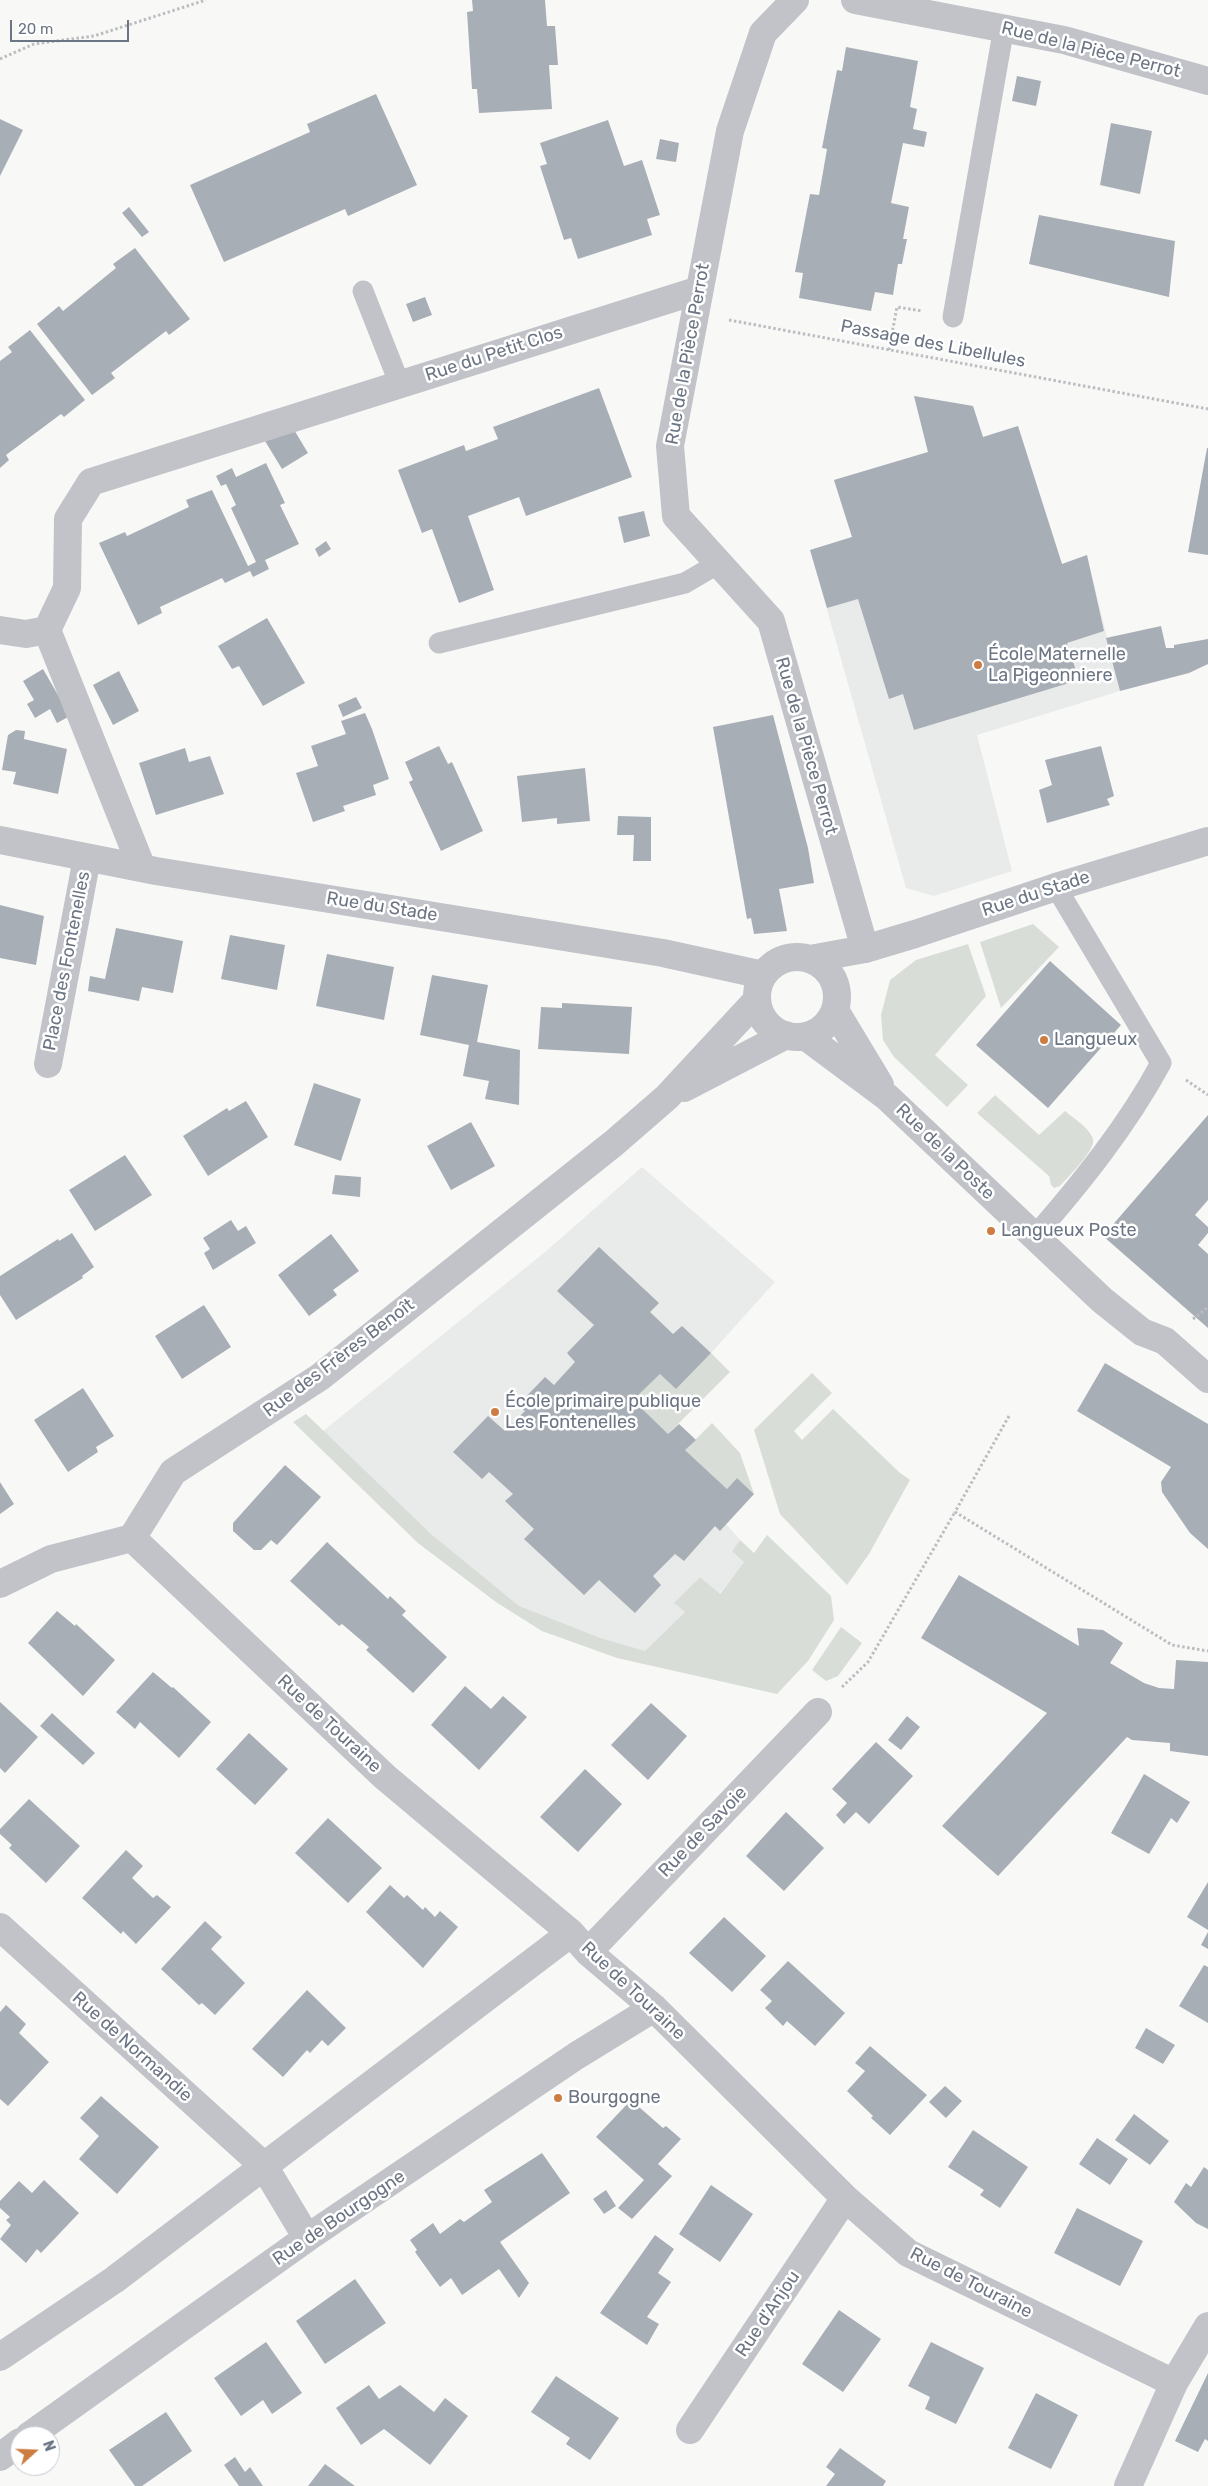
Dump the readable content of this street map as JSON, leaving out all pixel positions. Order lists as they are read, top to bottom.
{
  "streets": {
    "street": [
      "Rue de la Pièce Perrot",
      "Rue du Petit Clos",
      "Rue du Stade",
      "Place des Fontenelles",
      "Rue de la Poste",
      "Rue des Frères Benoît",
      "Rue de Touraine",
      "Rue de Savoie",
      "Rue de Normandie",
      "Rue de Bourgogne",
      "Rue d'Anjou"
    ],
    "path": ["Passage des Libellules"]
  },
  "crossings": [
    ["Rue de la Pièce Perrot", "Passage des Libellules"],
    ["Rue de la Pièce Perrot", "Rue du Petit Clos"],
    ["Rue de la Pièce Perrot", "Rue du Stade"],
    ["Passage des Libellules", "Rue du Petit Clos"],
    ["Rue du Stade", "Place des Fontenelles"],
    ["Rue du Stade", "Rue de la Poste"],
    ["Rue du Stade", "Rue des Frères Benoît"],
    ["Rue de la Poste", "Rue des Frères Benoît"],
    ["Rue des Frères Benoît", "Rue de Touraine"],
    ["Rue de Touraine", "Rue de Savoie"],
    ["Rue de Touraine", "Rue de Bourgogne"],
    ["Rue de Touraine", "Rue d'Anjou"],
    ["Rue de Normandie", "Rue de Bourgogne"]
  ],
  "places": [
    "École Maternelle La Pigeonniere",
    "Langueux",
    "Langueux Poste",
    "École primaire publique Les Fontenelles",
    "Bourgogne"
  ],
  "scale_bar": "20 m",
  "north": "right"
}
